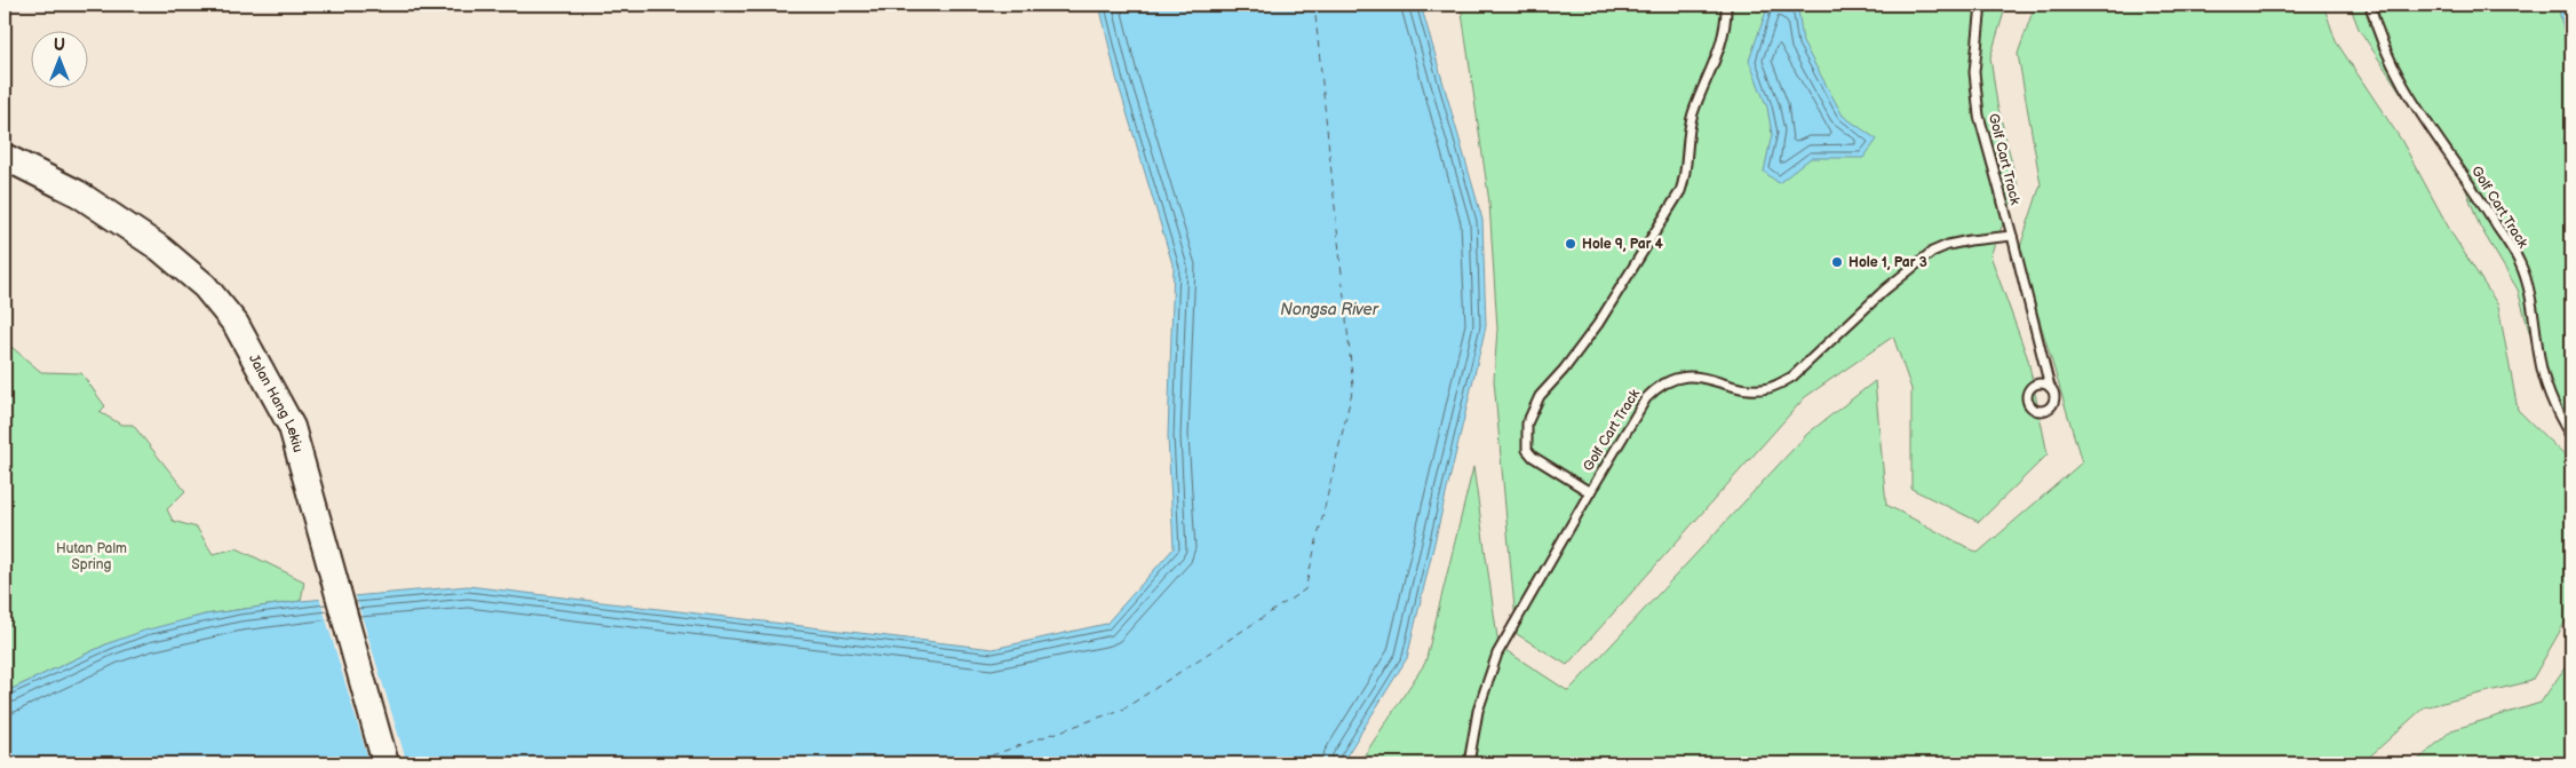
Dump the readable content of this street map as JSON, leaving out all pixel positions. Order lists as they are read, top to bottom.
{
  "streets": {
    "highway": ["Jalan Hang Lekiu"],
    "lane": ["Golf Cart Track"]
  },
  "water": ["Nongsa River"],
  "parks": ["Hutan Palm Spring"],
  "places": ["Hole 9, Par 4", "Hole 1, Par 3"],
  "north": "top"
}
